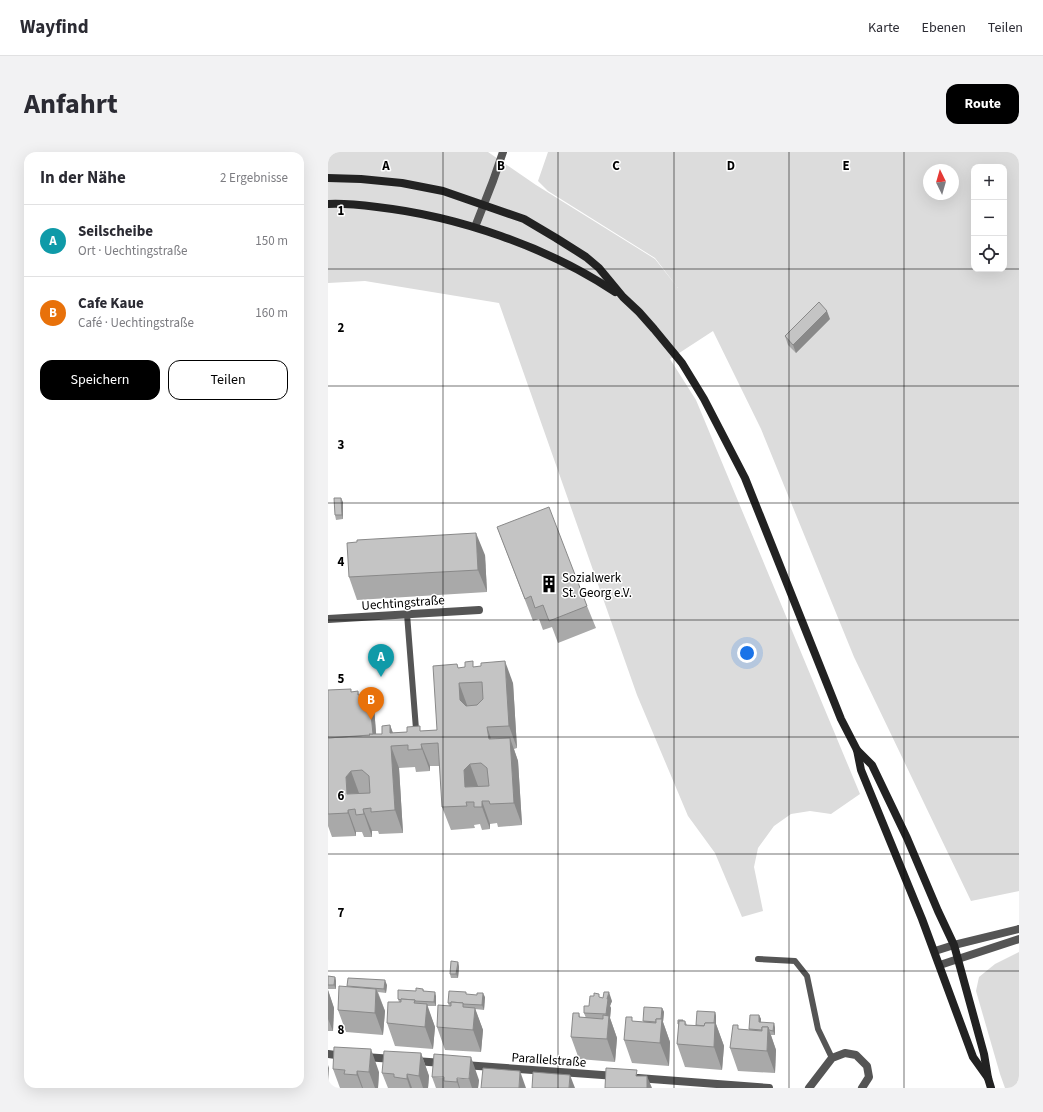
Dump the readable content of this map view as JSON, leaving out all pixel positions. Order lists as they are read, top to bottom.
{
  "streets": {
    "street": ["Uechtingstraße", "Parallelstraße"]
  },
  "places": {
    "building": ["Sozialwerk St. Georg e.V."]
  },
  "north": "top",
  "page": {
    "header": "Wayfind",
    "nav": ["Karte", "Ebenen", "Teilen"],
    "title": "Anfahrt",
    "buttons": [
      "Route",
      ["Speichern", "Teilen"]
    ],
    "heading": ["In der Nähe", "2 Ergebnisse"],
    "map_buttons": ["+", "−"],
    "list": [
      {
        "mark": "A",
        "name": "Seilscheibe",
        "note": "Ort · Uechtingstraße",
        "value": "150 m"
      },
      {
        "mark": "B",
        "name": "Cafe Kaue",
        "note": "Café · Uechtingstraße",
        "value": "160 m"
      }
    ],
    "pins": ["A", "B"]
  },
  "grid": {
    "columns": [
      "A",
      "B",
      "C",
      "D",
      "E"
    ],
    "rows": [
      "1",
      "2",
      "3",
      "4",
      "5",
      "6",
      "7",
      "8"
    ]
  }
}
